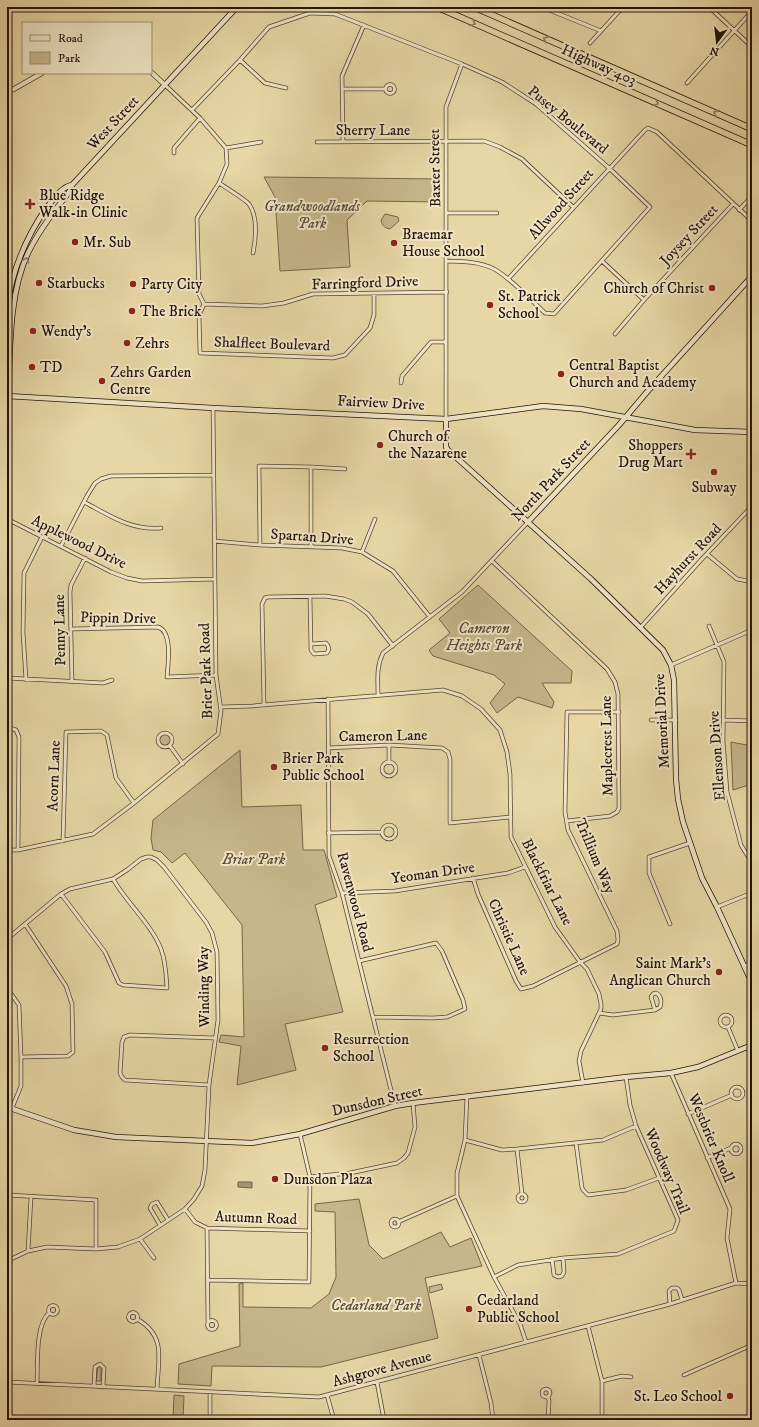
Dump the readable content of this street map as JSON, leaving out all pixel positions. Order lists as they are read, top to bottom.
{
  "streets": {
    "highway": ["Highway 403"],
    "main road": [
      "West Street",
      "Fairview Drive",
      "North Park Street",
      "Memorial Drive",
      "Dunsdon Street"
    ],
    "street": [
      "Pusey Boulevard",
      "Sherry Lane",
      "Baxter Street",
      "Allwood Street",
      "Joysey Street",
      "Farringford Drive",
      "Shalfleet Boulevard",
      "Spartan Drive",
      "Applewood Drive",
      "Hayhurst Road",
      "Pippin Drive",
      "Penny Lane",
      "Brier Park Road",
      "Cameron Lane",
      "Maplecrest Lane",
      "Ellenson Drive",
      "Acorn Lane",
      "Trillium Way",
      "Yeoman Drive",
      "Blackfriar Lane",
      "Ravenwood Road",
      "Christie Lane",
      "Winding Way",
      "Westbrier Knoll",
      "Woodway Trail",
      "Autumn Road",
      "Ashgrove Avenue"
    ]
  },
  "crossings": [
    ["Pusey Boulevard", "Baxter Street"],
    ["Pusey Boulevard", "Allwood Street"],
    ["West Street", "Fairview Drive"],
    ["Sherry Lane", "Baxter Street"],
    ["Sherry Lane", "Allwood Street"],
    ["Baxter Street", "Farringford Drive"],
    ["Baxter Street", "Fairview Drive"],
    ["Baxter Street", "Memorial Drive"],
    ["Allwood Street", "Joysey Street"],
    ["Farringford Drive", "Shalfleet Boulevard"],
    ["Fairview Drive", "North Park Street"],
    ["Fairview Drive", "Brier Park Road"],
    ["Fairview Drive", "Memorial Drive"],
    ["North Park Street", "Spartan Drive"],
    ["North Park Street", "Memorial Drive"],
    ["North Park Street", "Maplecrest Lane"],
    ["North Park Street", "Blackfriar Lane"],
    ["Spartan Drive", "Brier Park Road"],
    ["Applewood Drive", "Penny Lane"],
    ["Applewood Drive", "Brier Park Road"],
    ["Hayhurst Road", "Memorial Drive"],
    ["Pippin Drive", "Penny Lane"],
    ["Pippin Drive", "Brier Park Road"],
    ["Brier Park Road", "Acorn Lane"],
    ["Brier Park Road", "Blackfriar Lane"],
    ["Cameron Lane", "Blackfriar Lane"],
    ["Cameron Lane", "Ravenwood Road"],
    ["Maplecrest Lane", "Trillium Way"],
    ["Trillium Way", "Blackfriar Lane"],
    ["Trillium Way", "Christie Lane"],
    ["Yeoman Drive", "Blackfriar Lane"],
    ["Yeoman Drive", "Ravenwood Road"],
    ["Yeoman Drive", "Christie Lane"],
    ["Blackfriar Lane", "Ravenwood Road"],
    ["Blackfriar Lane", "Christie Lane"],
    ["Blackfriar Lane", "Dunsdon Street"],
    ["Ravenwood Road", "Dunsdon Street"],
    ["Winding Way", "Dunsdon Street"],
    ["Winding Way", "Autumn Road"],
    ["Dunsdon Street", "Westbrier Knoll"],
    ["Dunsdon Street", "Woodway Trail"],
    ["Westbrier Knoll", "Ashgrove Avenue"]
  ],
  "parks": [
    "Grandwoodlands Park",
    "Cameron Heights Park",
    "Briar Park",
    "Cedarland Park"
  ],
  "places": {
    "health": ["Blue Ridge Walk-in Clinic", "Shoppers Drug Mart"],
    "other": [
      "Mr. Sub",
      "Braemar House School",
      "Starbucks",
      "Party City",
      "Church of Christ",
      "St. Patrick School",
      "The Brick",
      "Wendy's",
      "Zehrs",
      "TD",
      "Central Baptist Church and Academy",
      "Zehrs Garden Centre",
      "Church of the Nazarene",
      "Subway",
      "Brier Park Public School",
      "Saint Mark's Anglican Church",
      "Resurrection School",
      "Dunsdon Plaza",
      "Cedarland Public School",
      "St. Leo School"
    ]
  },
  "legend": ["Road", "Park"],
  "north": "bottom"
}
